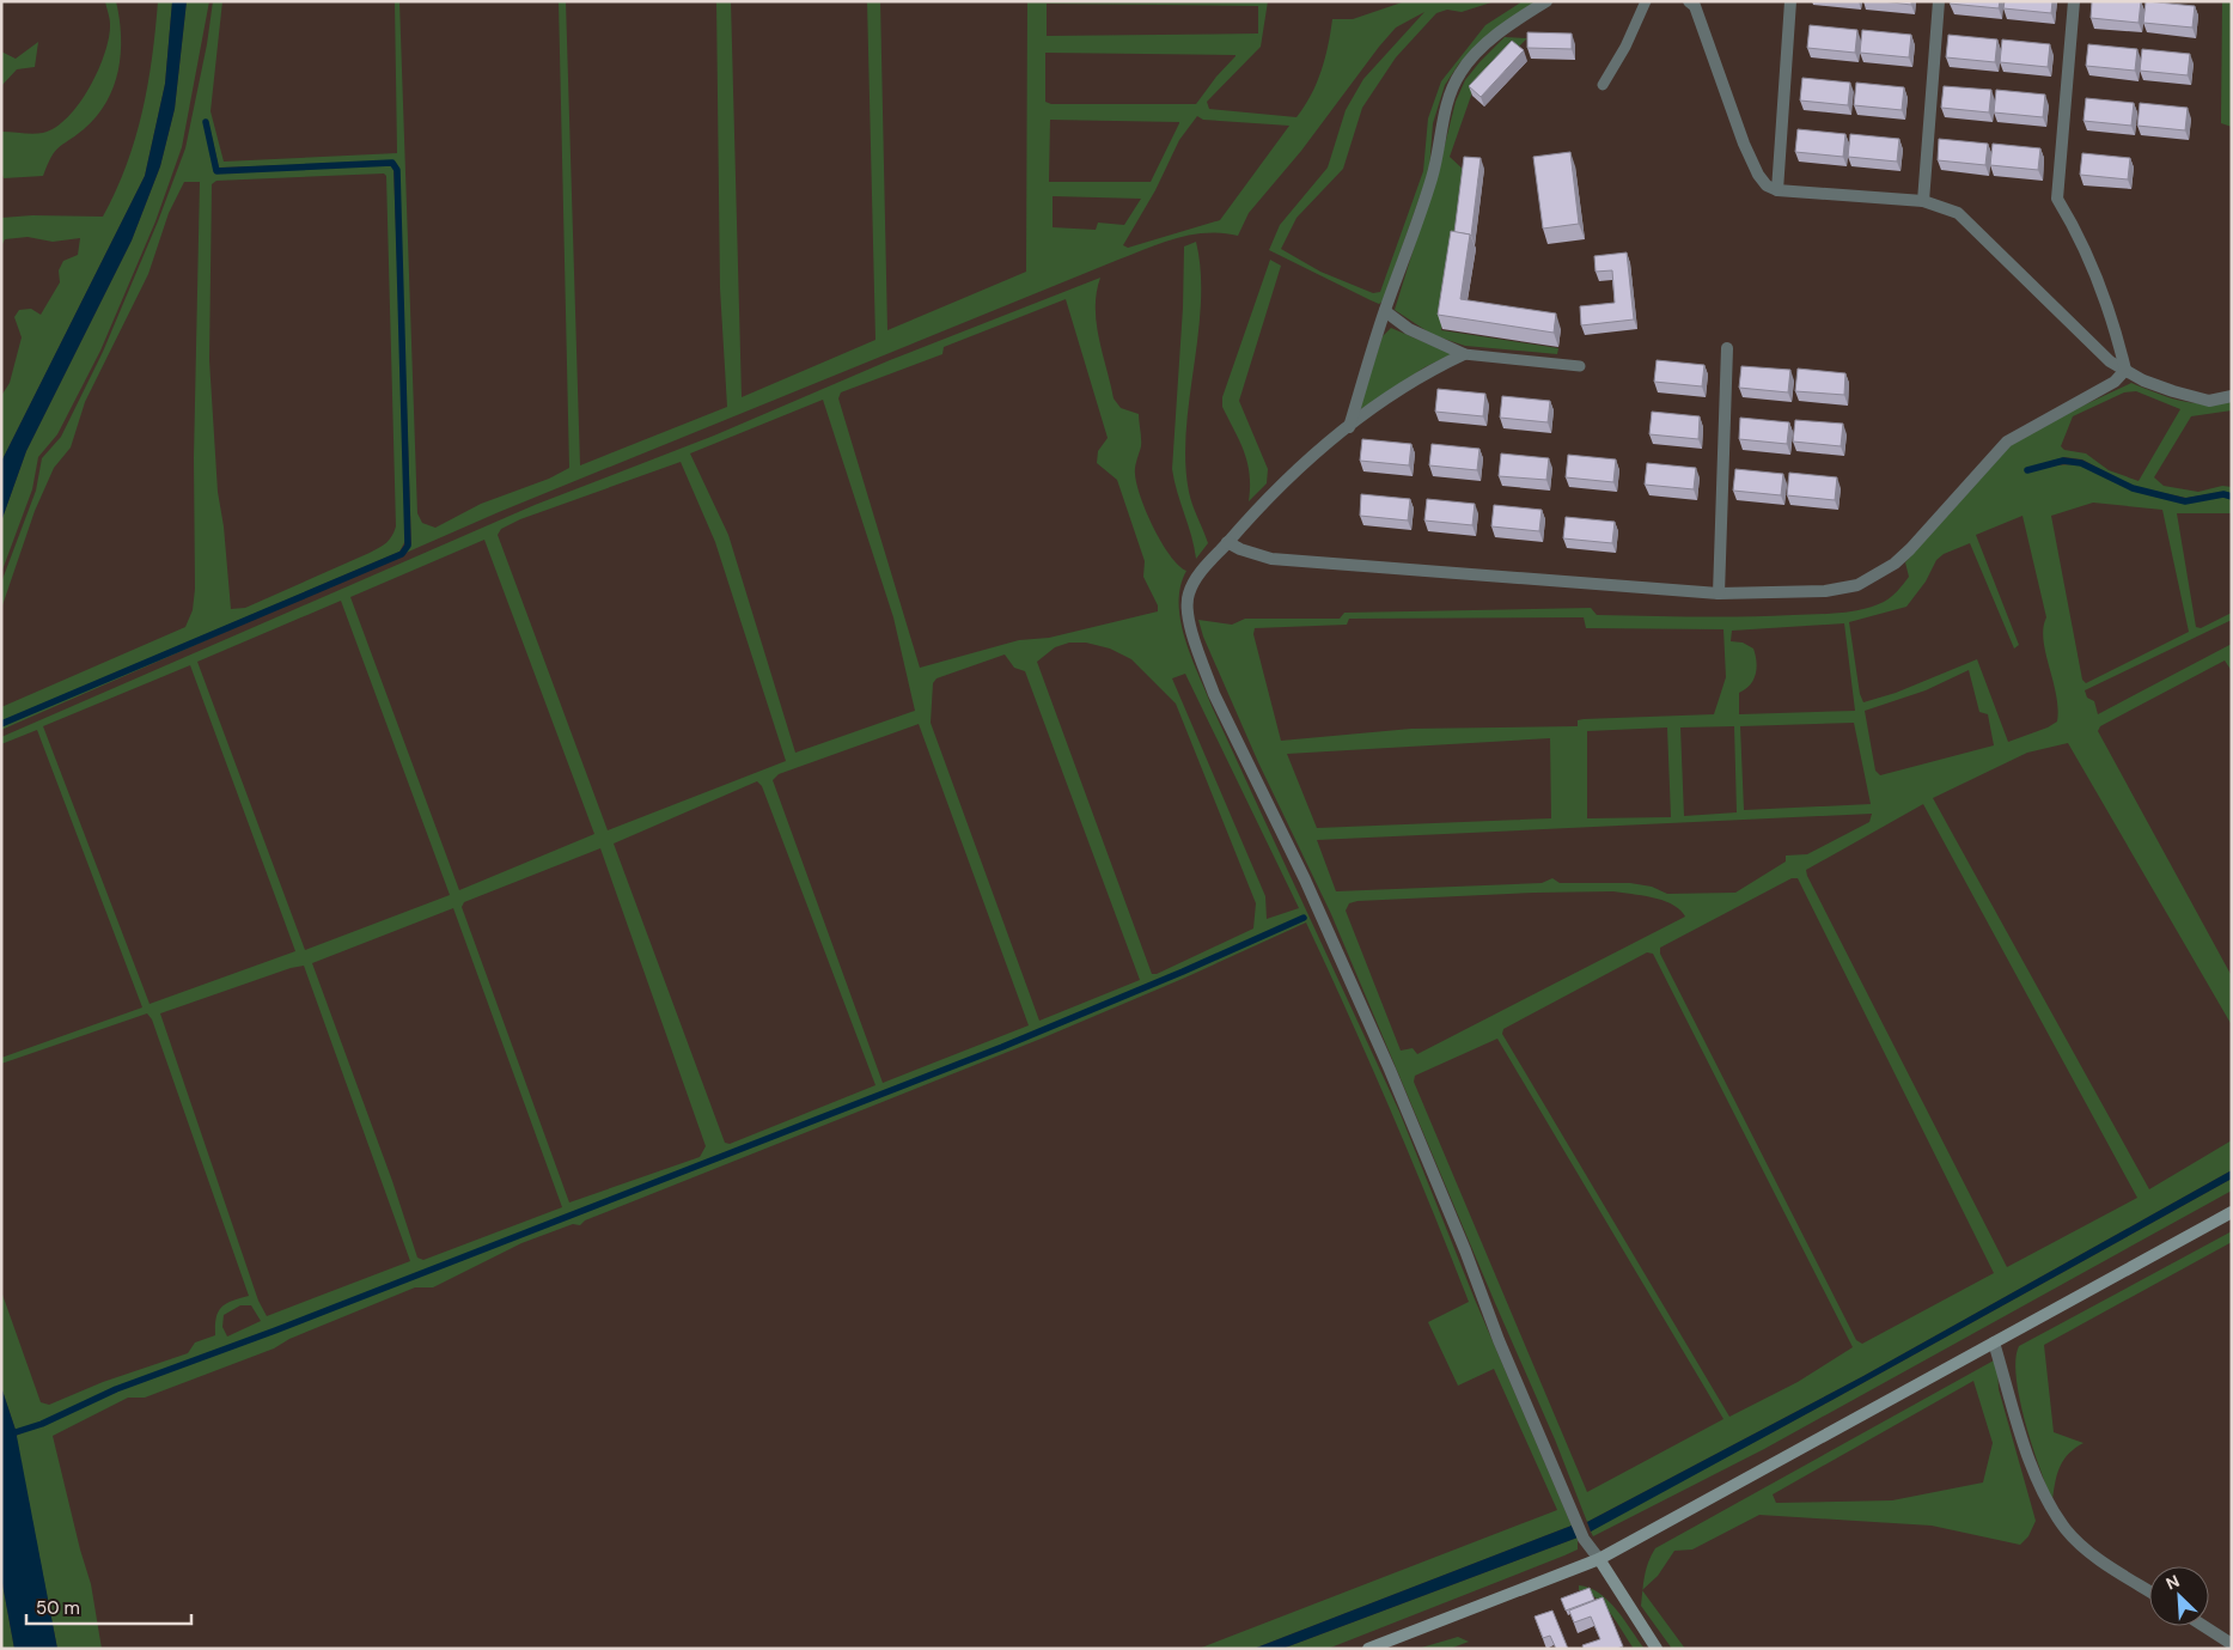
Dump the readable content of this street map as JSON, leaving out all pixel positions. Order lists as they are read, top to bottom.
{
  "scale_bar": "50 m",
  "north": "top left"
}
